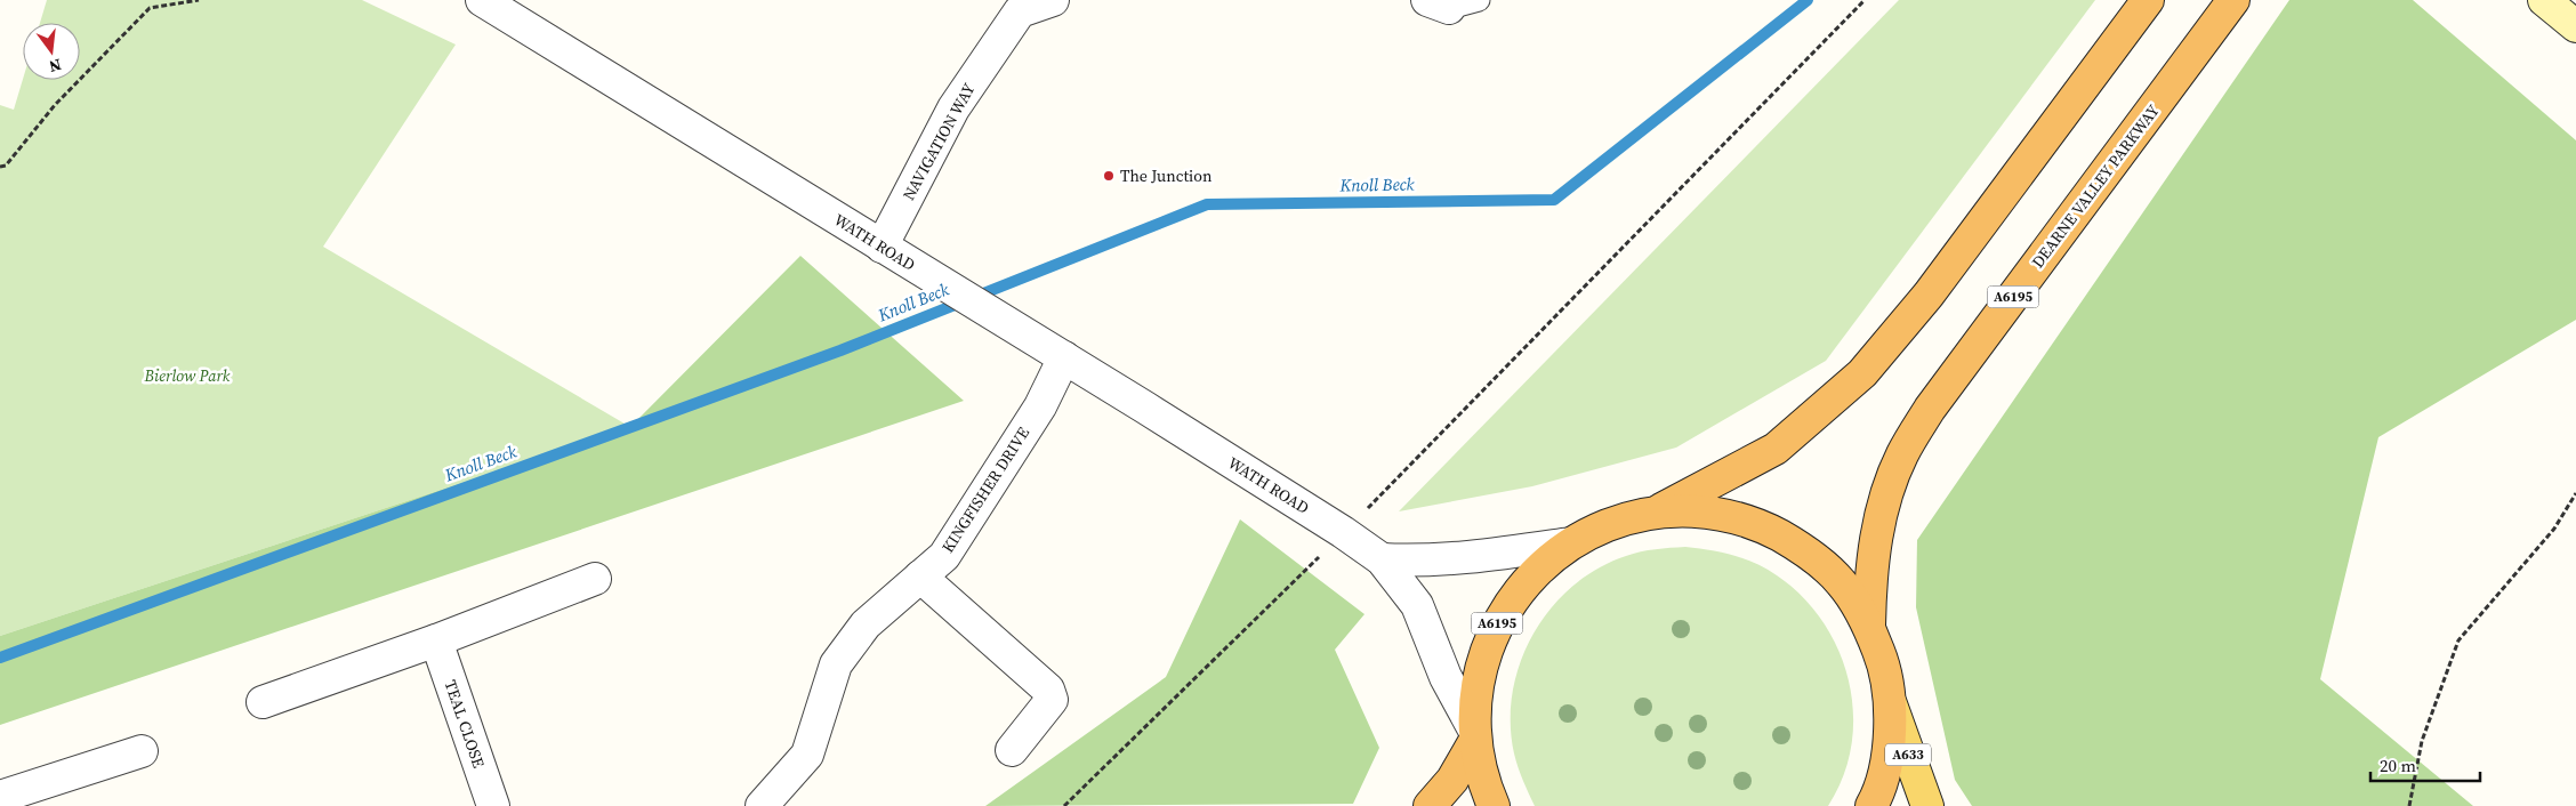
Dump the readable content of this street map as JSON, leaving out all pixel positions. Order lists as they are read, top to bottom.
{
  "streets": {
    "highway": ["DEARNE VALLEY PARKWAY", "A6195"],
    "main road": ["A633"],
    "street": [
      "NAVIGATION WAY",
      "WATH ROAD",
      "KINGFISHER DRIVE",
      "TEAL CLOSE"
    ]
  },
  "crossings": [
    ["NAVIGATION WAY", "WATH ROAD"],
    ["DEARNE VALLEY PARKWAY", "A6195"],
    ["WATH ROAD", "A6195"],
    ["WATH ROAD", "KINGFISHER DRIVE"],
    ["A6195", "A633"]
  ],
  "water": ["Knoll Beck"],
  "parks": ["Bierlow Park"],
  "places": ["The Junction"],
  "scale_bar": "20 m",
  "north": "bottom"
}
